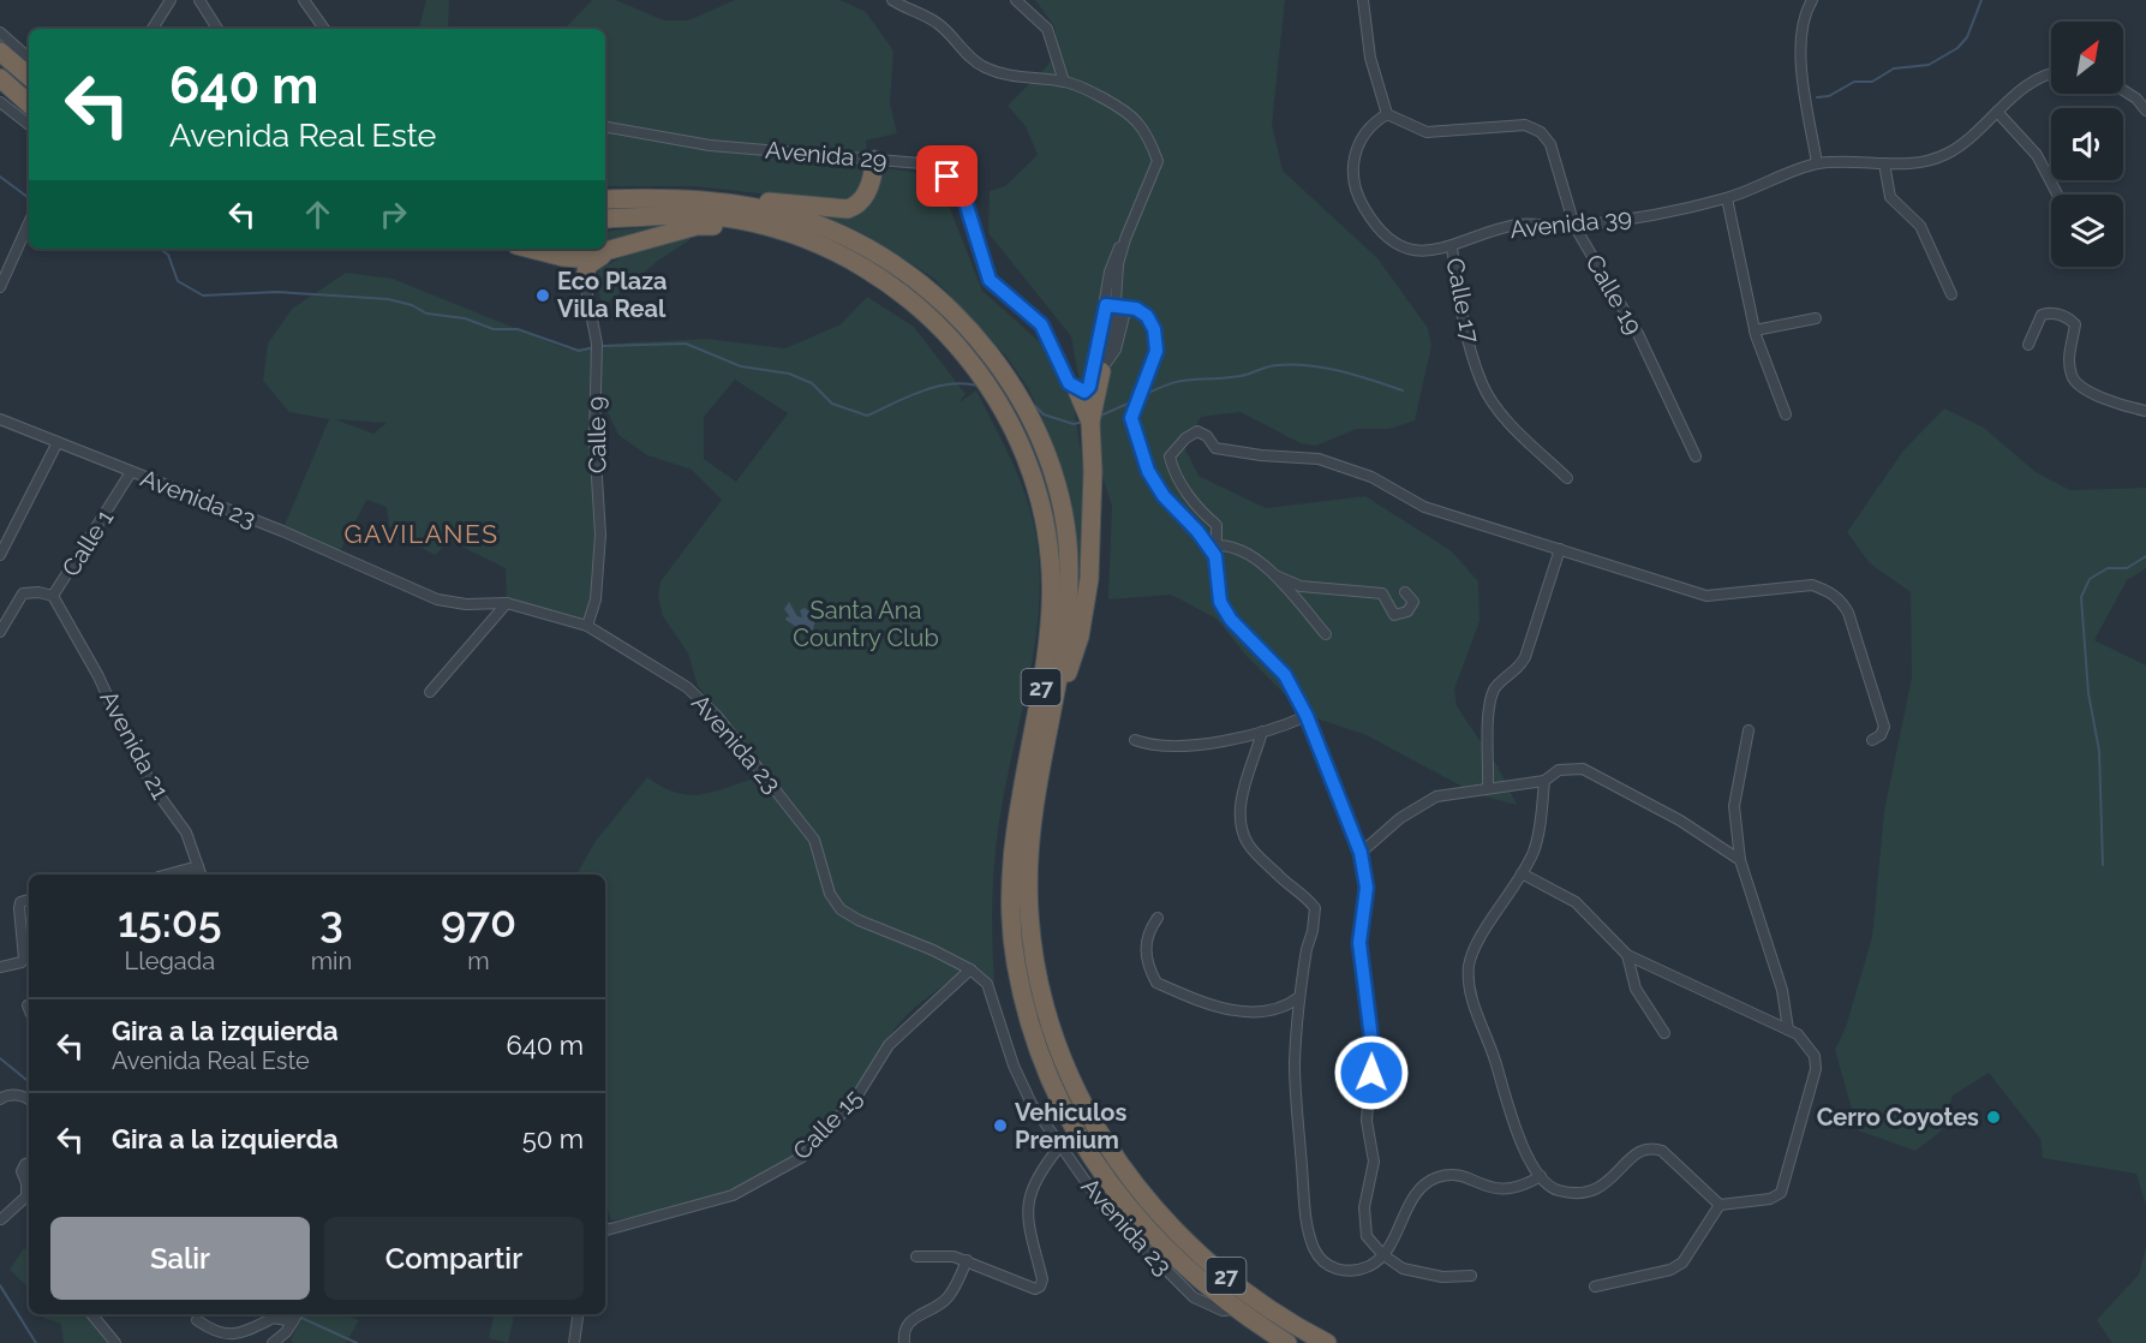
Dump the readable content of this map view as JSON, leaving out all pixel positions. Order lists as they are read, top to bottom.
{
  "streets": {
    "highway": ["27"],
    "street": [
      "Avenida 29",
      "Avenida 39",
      "Calle 19",
      "Calle 17",
      "Calle 9",
      "Avenida 23",
      "Calle 1",
      "Avenida 21",
      "Calle 15"
    ]
  },
  "crossings": [
    ["Avenida 39", "Calle 19"],
    ["Avenida 39", "Calle 17"],
    ["Calle 19", "Calle 17"],
    ["Calle 9", "Avenida 23"],
    ["Avenida 23", "Calle 1"],
    ["Avenida 23", "27"],
    ["Avenida 23", "Calle 15"],
    ["Calle 1", "Avenida 21"]
  ],
  "districts": ["GAVILANES"],
  "parks": ["Santa Ana Country Club"],
  "places": ["Eco Plaza Villa Real", "Cerro Coyotes", "Vehiculos Premium"],
  "north": "top right",
  "page": {
    "turn": ["640 m", "Avenida Real Este"],
    "eta": [
      "15:05",
      "Llegada",
      "3",
      "min",
      "970",
      "m"
    ],
    "list": [
      {
        "name": "Gira a la izquierda",
        "note": "Avenida Real Este",
        "value": "640 m"
      },
      {
        "name": "Gira a la izquierda",
        "value": "50 m"
      }
    ],
    "buttons": ["Salir", "Compartir"]
  }
}
